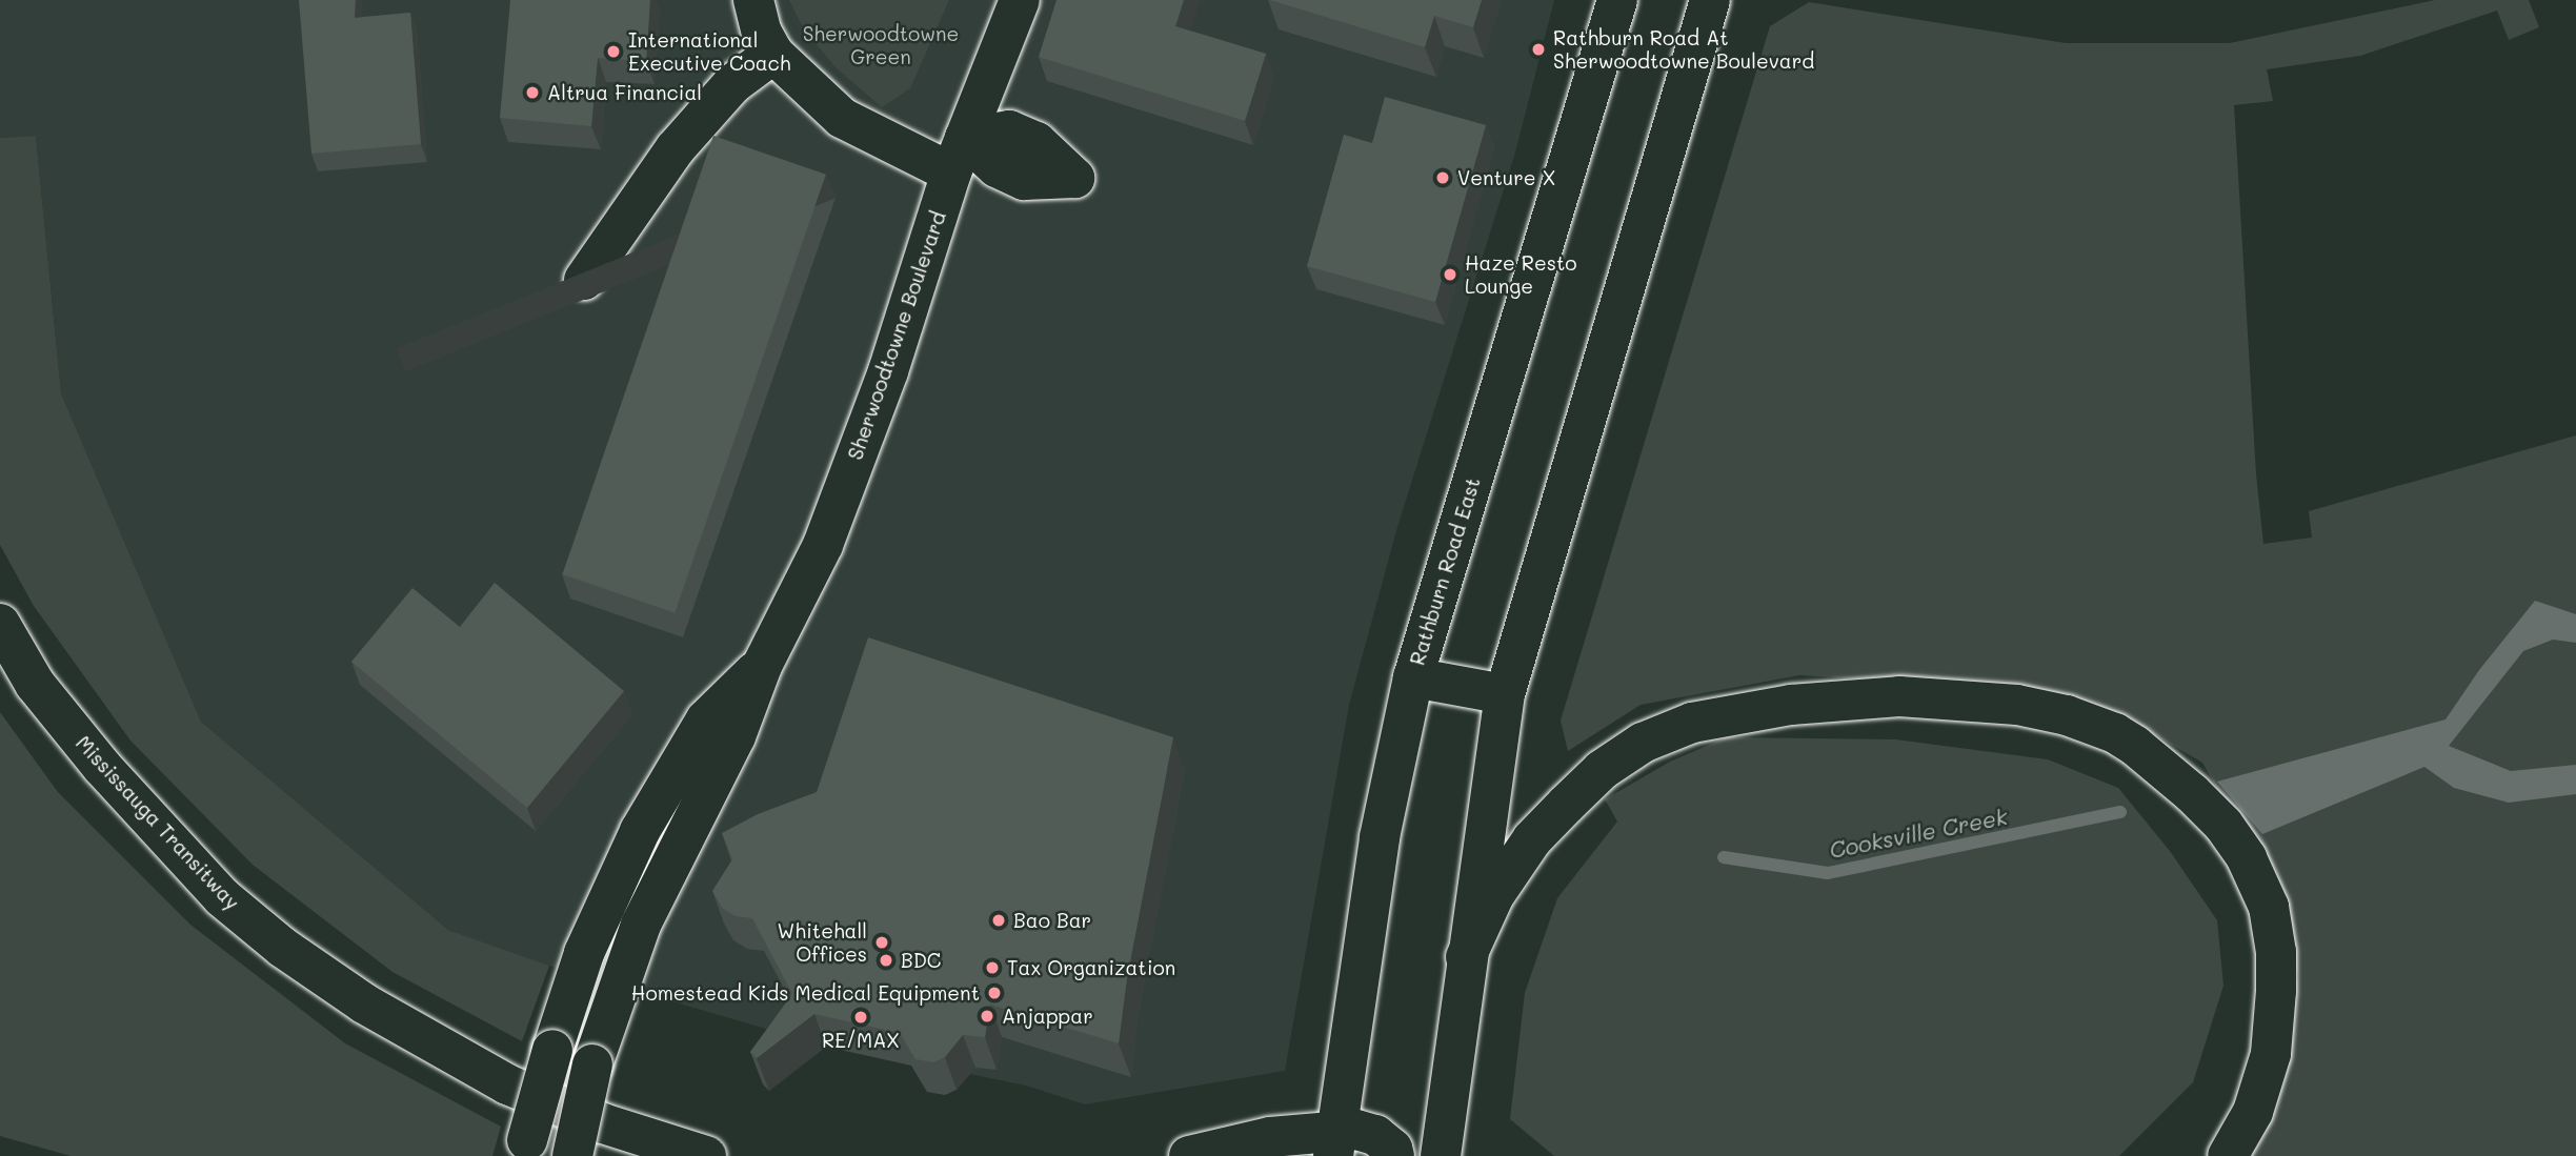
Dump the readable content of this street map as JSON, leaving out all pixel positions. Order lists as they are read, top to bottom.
{
  "streets": {
    "street": ["Sherwoodtowne Boulevard", "Rathburn Road East", "Mississauga Transitway"]
  },
  "water": ["Cooksville Creek"],
  "parks": ["Sherwoodtowne Green"],
  "places": [
    "Rathburn Road At Sherwoodtowne Boulevard",
    "International Executive Coach",
    "Altrua Financial",
    "Venture X",
    "Haze Resto Lounge",
    "Bao Bar",
    "Whitehall Offices",
    "BDC",
    "Tax Organization",
    "Homestead Kids Medical Equipment",
    "Anjappar",
    "RE/MAX"
  ]
}
